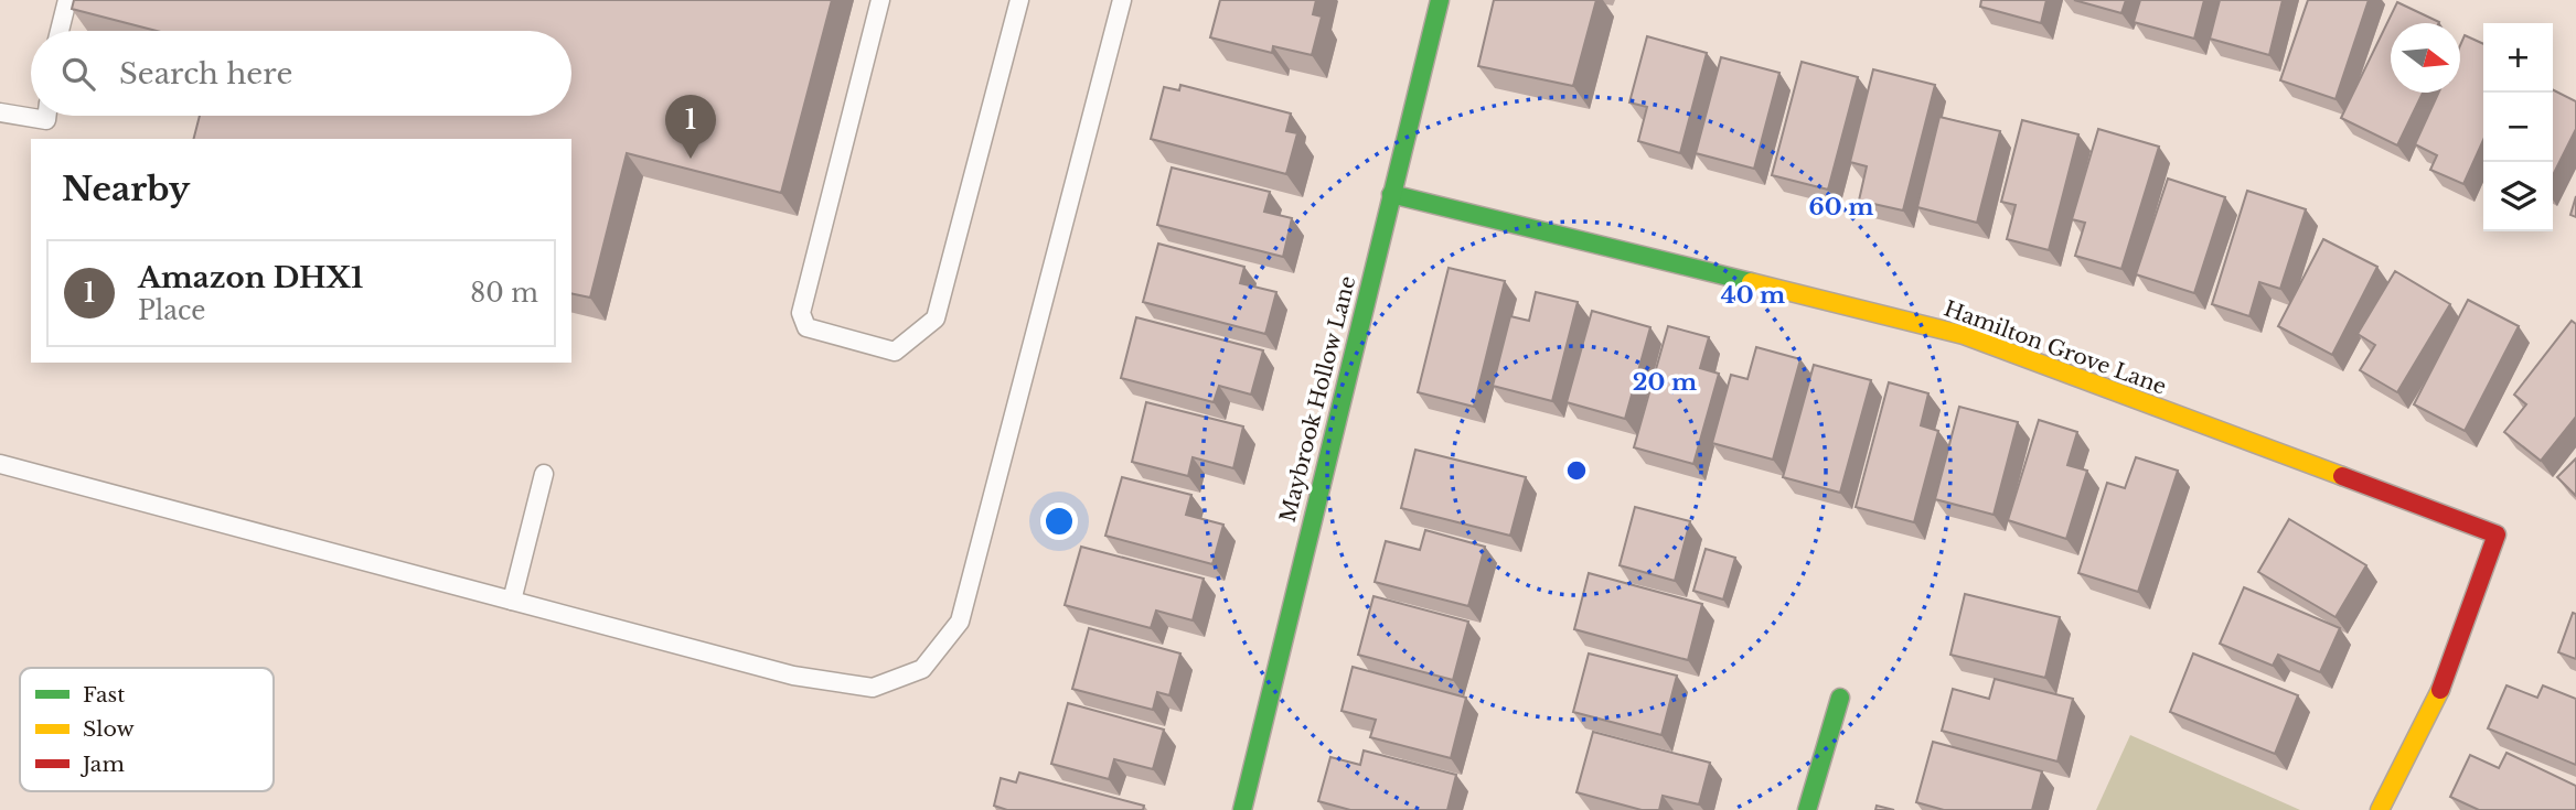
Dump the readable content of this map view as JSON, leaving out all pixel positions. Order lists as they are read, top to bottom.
{
  "streets": {
    "street": ["Hamilton Grove Lane", "Maybrook Hollow Lane"]
  },
  "crossings": [
    ["Hamilton Grove Lane", "Maybrook Hollow Lane"]
  ],
  "legend": ["Fast", "Slow", "Jam"],
  "north": "right",
  "page": {
    "map_buttons": ["+", "−"],
    "search": "Search here",
    "pins": "1",
    "heading": "Nearby",
    "list": [
      {
        "mark": "1",
        "name": "Amazon DHX1",
        "note": "Place",
        "value": "80 m"
      }
    ]
  },
  "rings": ["60 m", "40 m", "20 m"]
}
